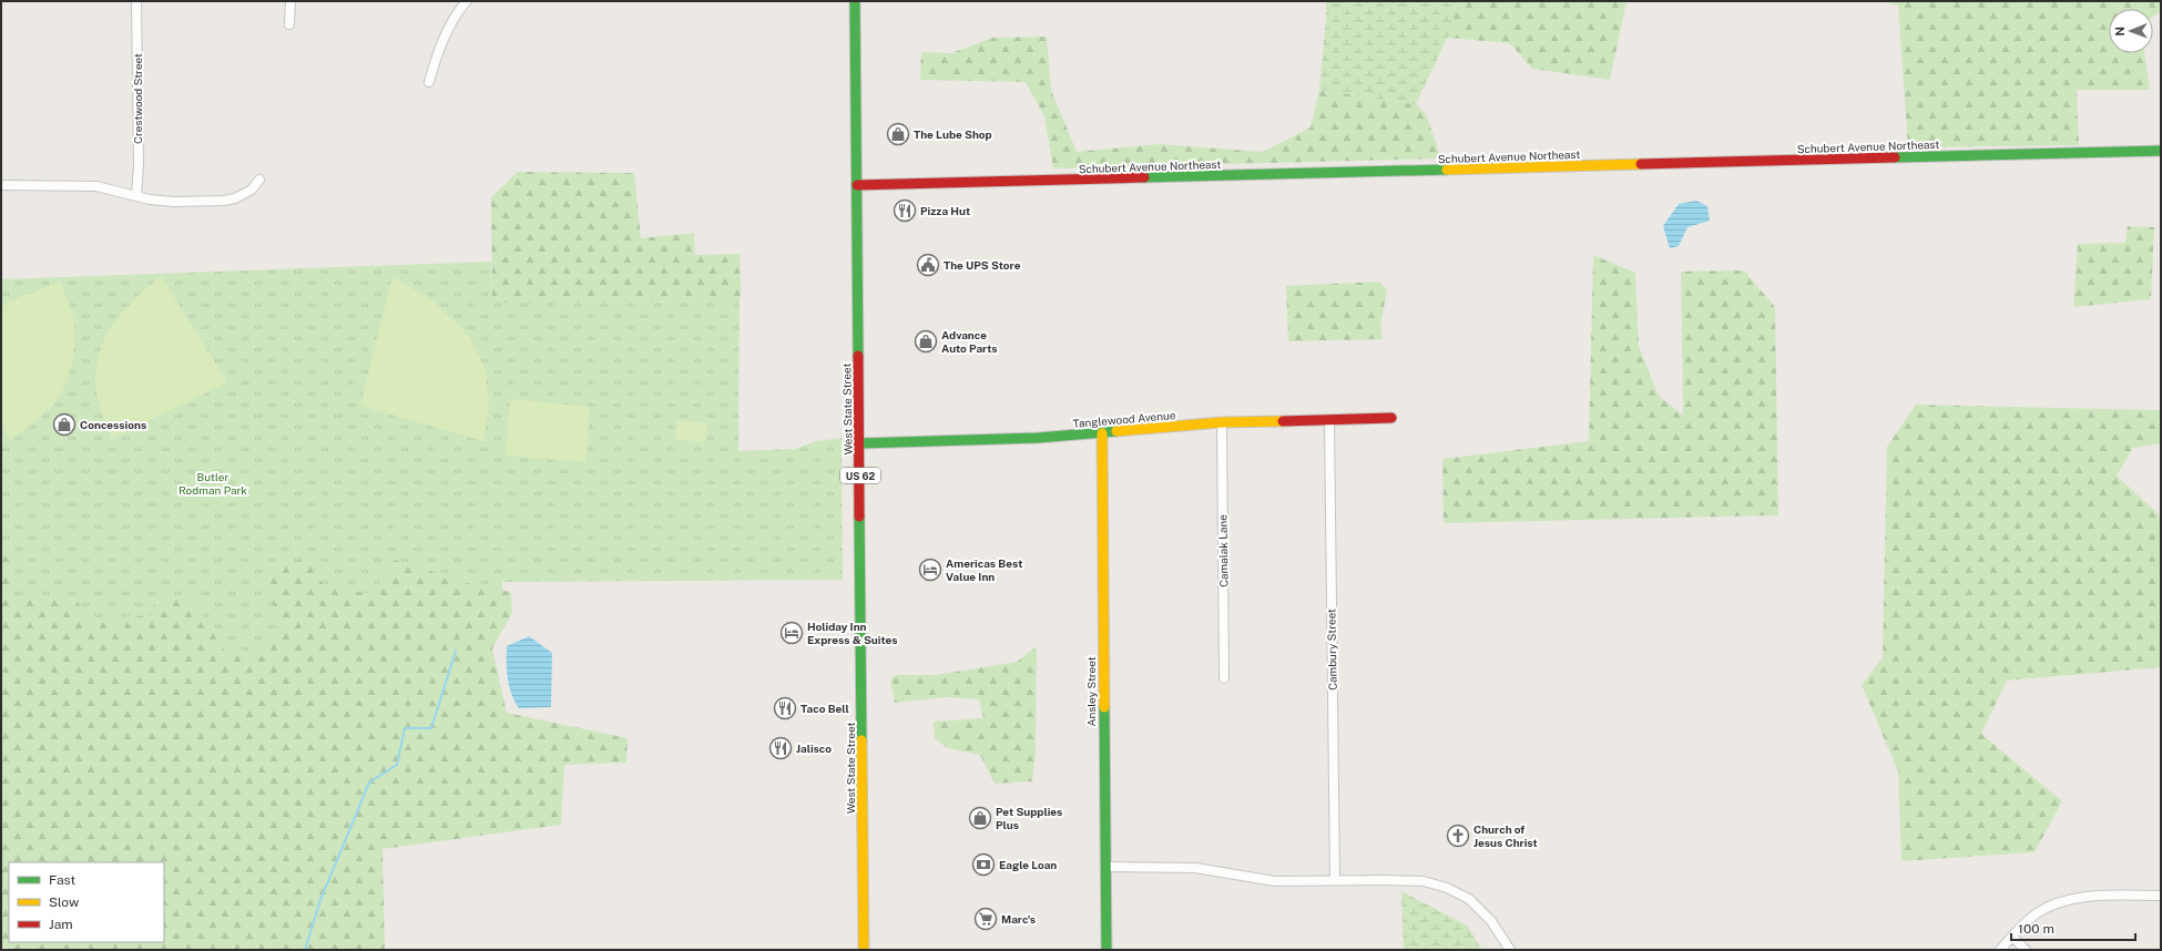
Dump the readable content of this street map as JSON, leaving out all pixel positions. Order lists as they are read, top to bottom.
{
  "streets": {
    "main road": [
      "Schubert Avenue Northeast",
      "West State Street",
      "Tanglewood Avenue",
      "US 62",
      "Ansley Street"
    ],
    "street": ["Crestwood Street", "Camalak Lane", "Cambury Street"]
  },
  "crossings": [
    ["Schubert Avenue Northeast", "West State Street"],
    ["West State Street", "Tanglewood Avenue"],
    ["Tanglewood Avenue", "Camalak Lane"],
    ["Tanglewood Avenue", "Cambury Street"],
    ["Tanglewood Avenue", "Ansley Street"]
  ],
  "parks": ["Butler Rodman Park"],
  "places": {
    "shop": [
      "The Lube Shop",
      "Advance Auto Parts",
      "Concessions",
      "Pet Supplies Plus"
    ],
    "restaurant": ["Pizza Hut", "Taco Bell", "Jalisco"],
    "public building": ["The UPS Store"],
    "hotel": ["Americas Best Value Inn", "Holiday Inn Express & Suites"],
    "church": ["Church of Jesus Christ"],
    "bank": ["Eagle Loan"],
    "supermarket": ["Marc's"]
  },
  "legend": ["Fast", "Slow", "Jam"],
  "scale_bar": "100 m",
  "north": "left"
}
